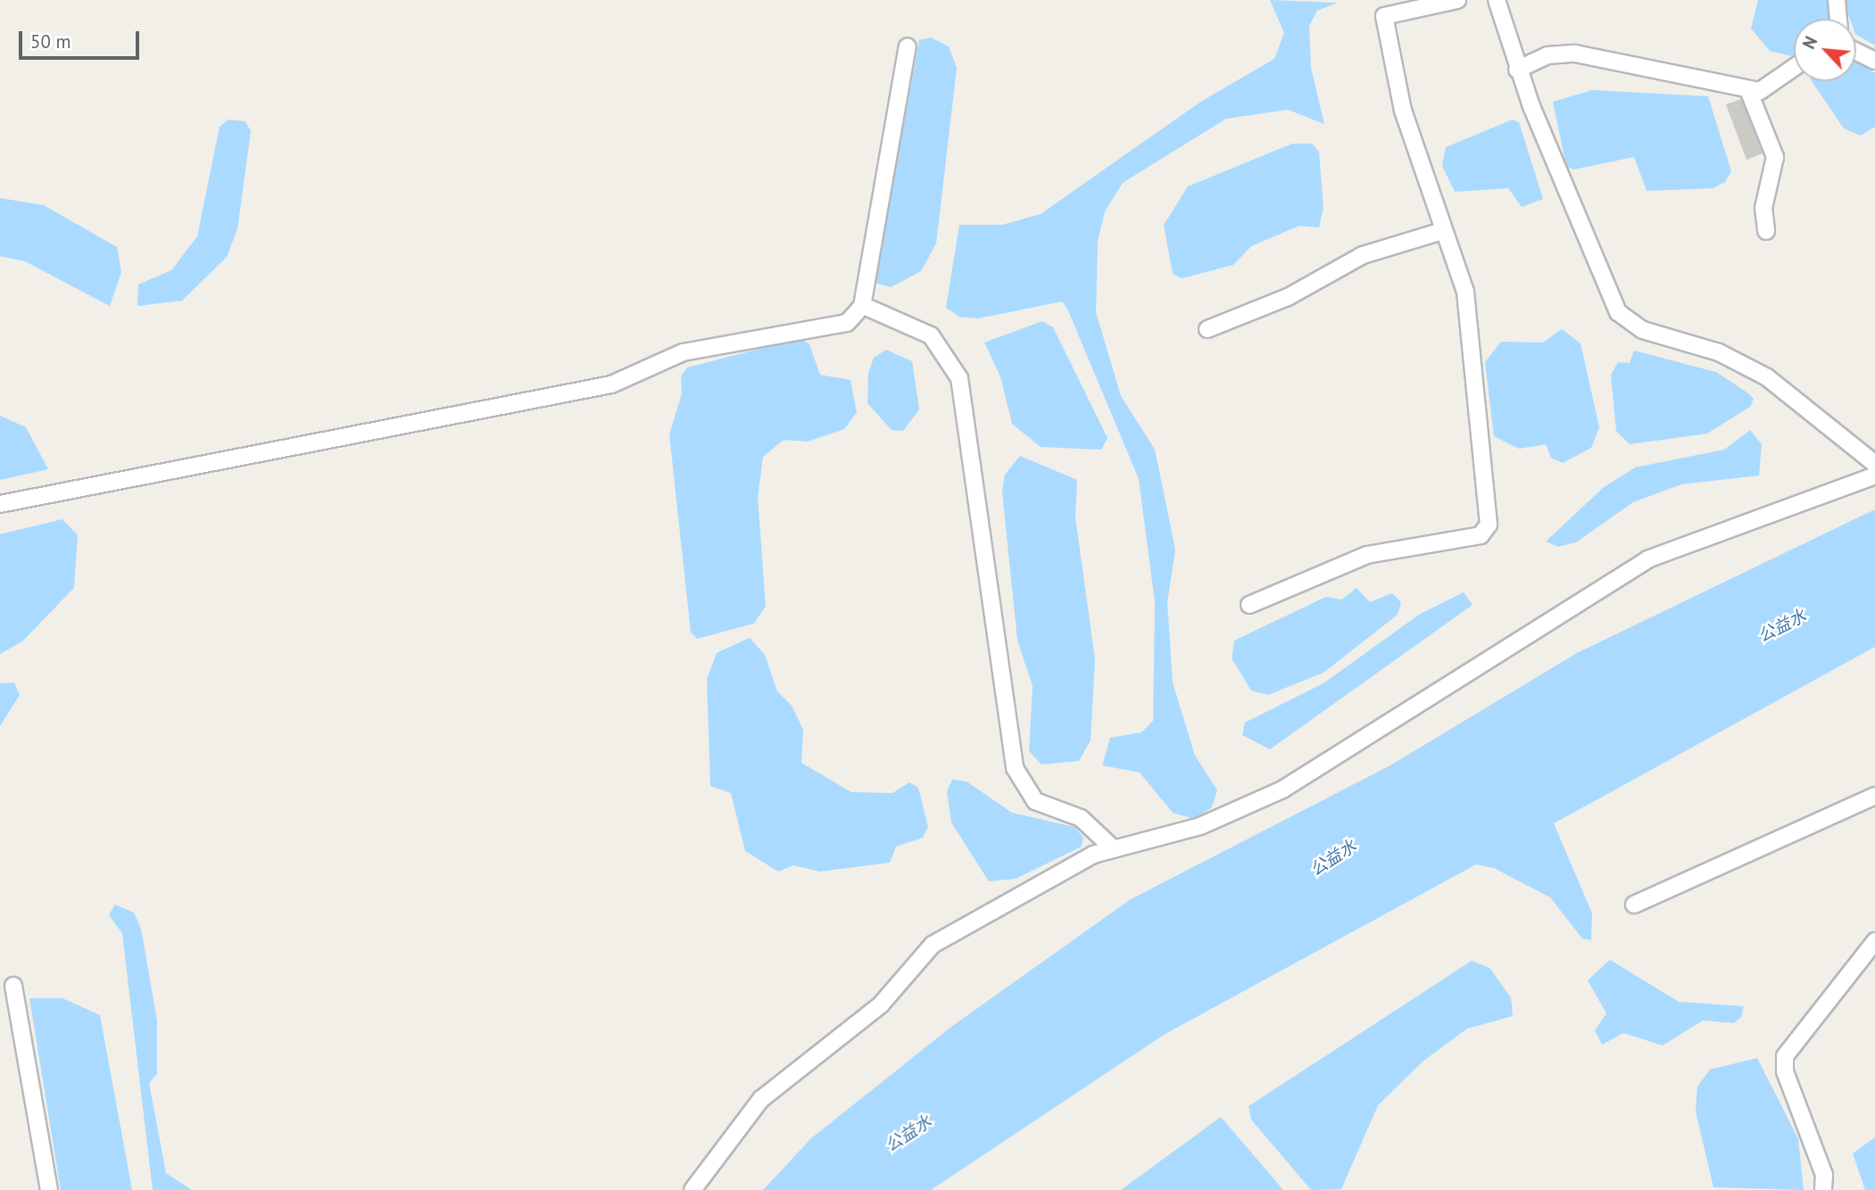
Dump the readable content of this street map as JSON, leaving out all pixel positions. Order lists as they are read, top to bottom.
{
  "water": ["公益水"],
  "scale_bar": "50 m",
  "north": "top left"
}
